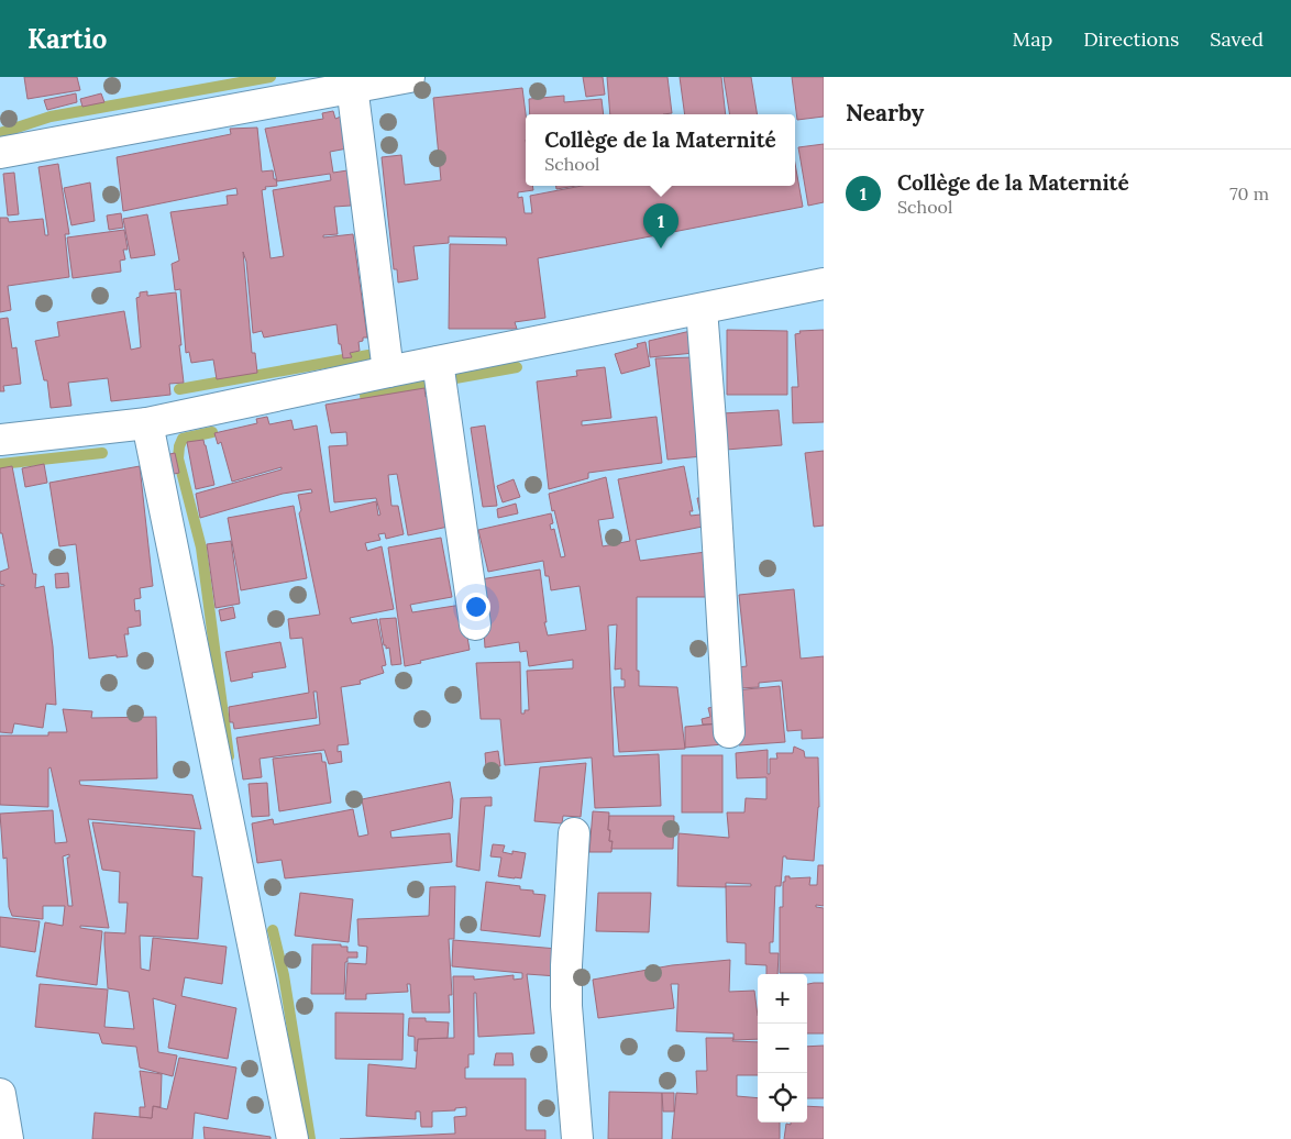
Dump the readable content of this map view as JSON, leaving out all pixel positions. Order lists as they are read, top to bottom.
{
  "page": {
    "header": "Kartio",
    "nav": ["Map", "Directions", "Saved"],
    "heading": "Nearby",
    "popup": ["Collège de la Maternité", "School"],
    "list": [
      {
        "mark": "1",
        "name": "Collège de la Maternité",
        "note": "School",
        "value": "70 m"
      }
    ],
    "pins": "1",
    "map_buttons": ["+", "−"]
  }
}
